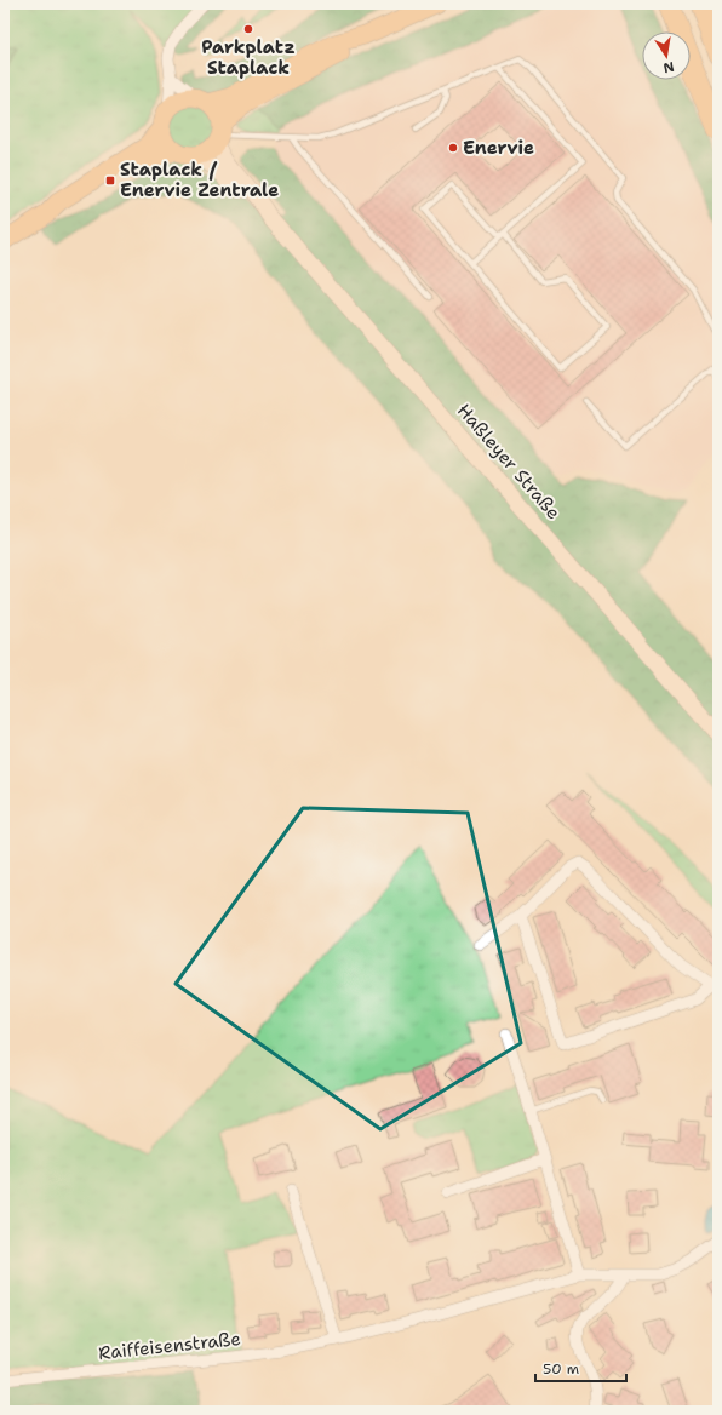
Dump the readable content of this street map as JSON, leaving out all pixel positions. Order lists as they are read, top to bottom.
{
  "streets": {
    "main road": ["Haßleyer Straße"],
    "street": ["Raiffeisenstraße"]
  },
  "places": {
    "other": ["Parkplatz Staplack", "Enervie"],
    "transit": ["Staplack / Enervie Zentrale"]
  },
  "scale_bar": "50 m",
  "north": "bottom"
}
